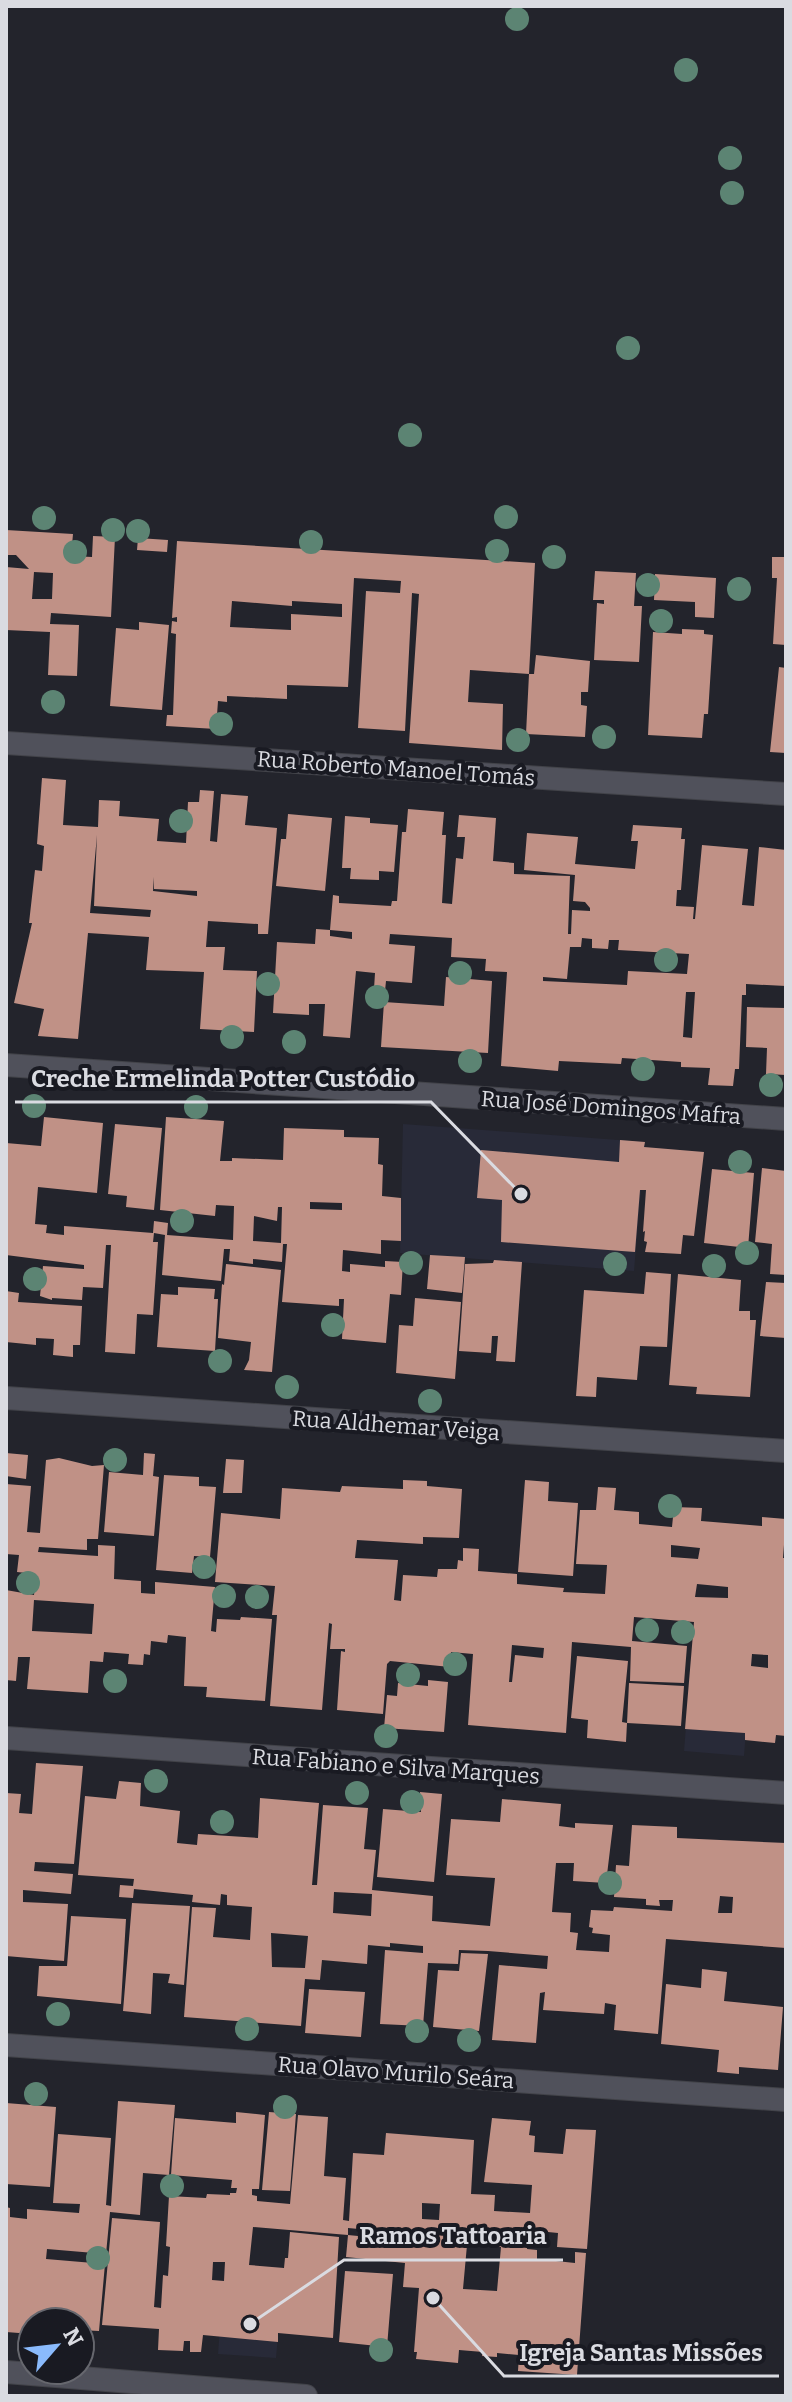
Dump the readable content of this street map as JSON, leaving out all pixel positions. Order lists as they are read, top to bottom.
{
  "streets": {
    "street": [
      "Rua Roberto Manoel Tomás",
      "Rua José Domingos Mafra",
      "Rua Aldhemar Veiga",
      "Rua Fabiano e Silva Marques",
      "Rua Olavo Murilo Seára"
    ]
  },
  "places": ["Creche Ermelinda Potter Custódio", "Igreja Santas Missões", "Ramos Tattoaria"],
  "north": "top right"
}
